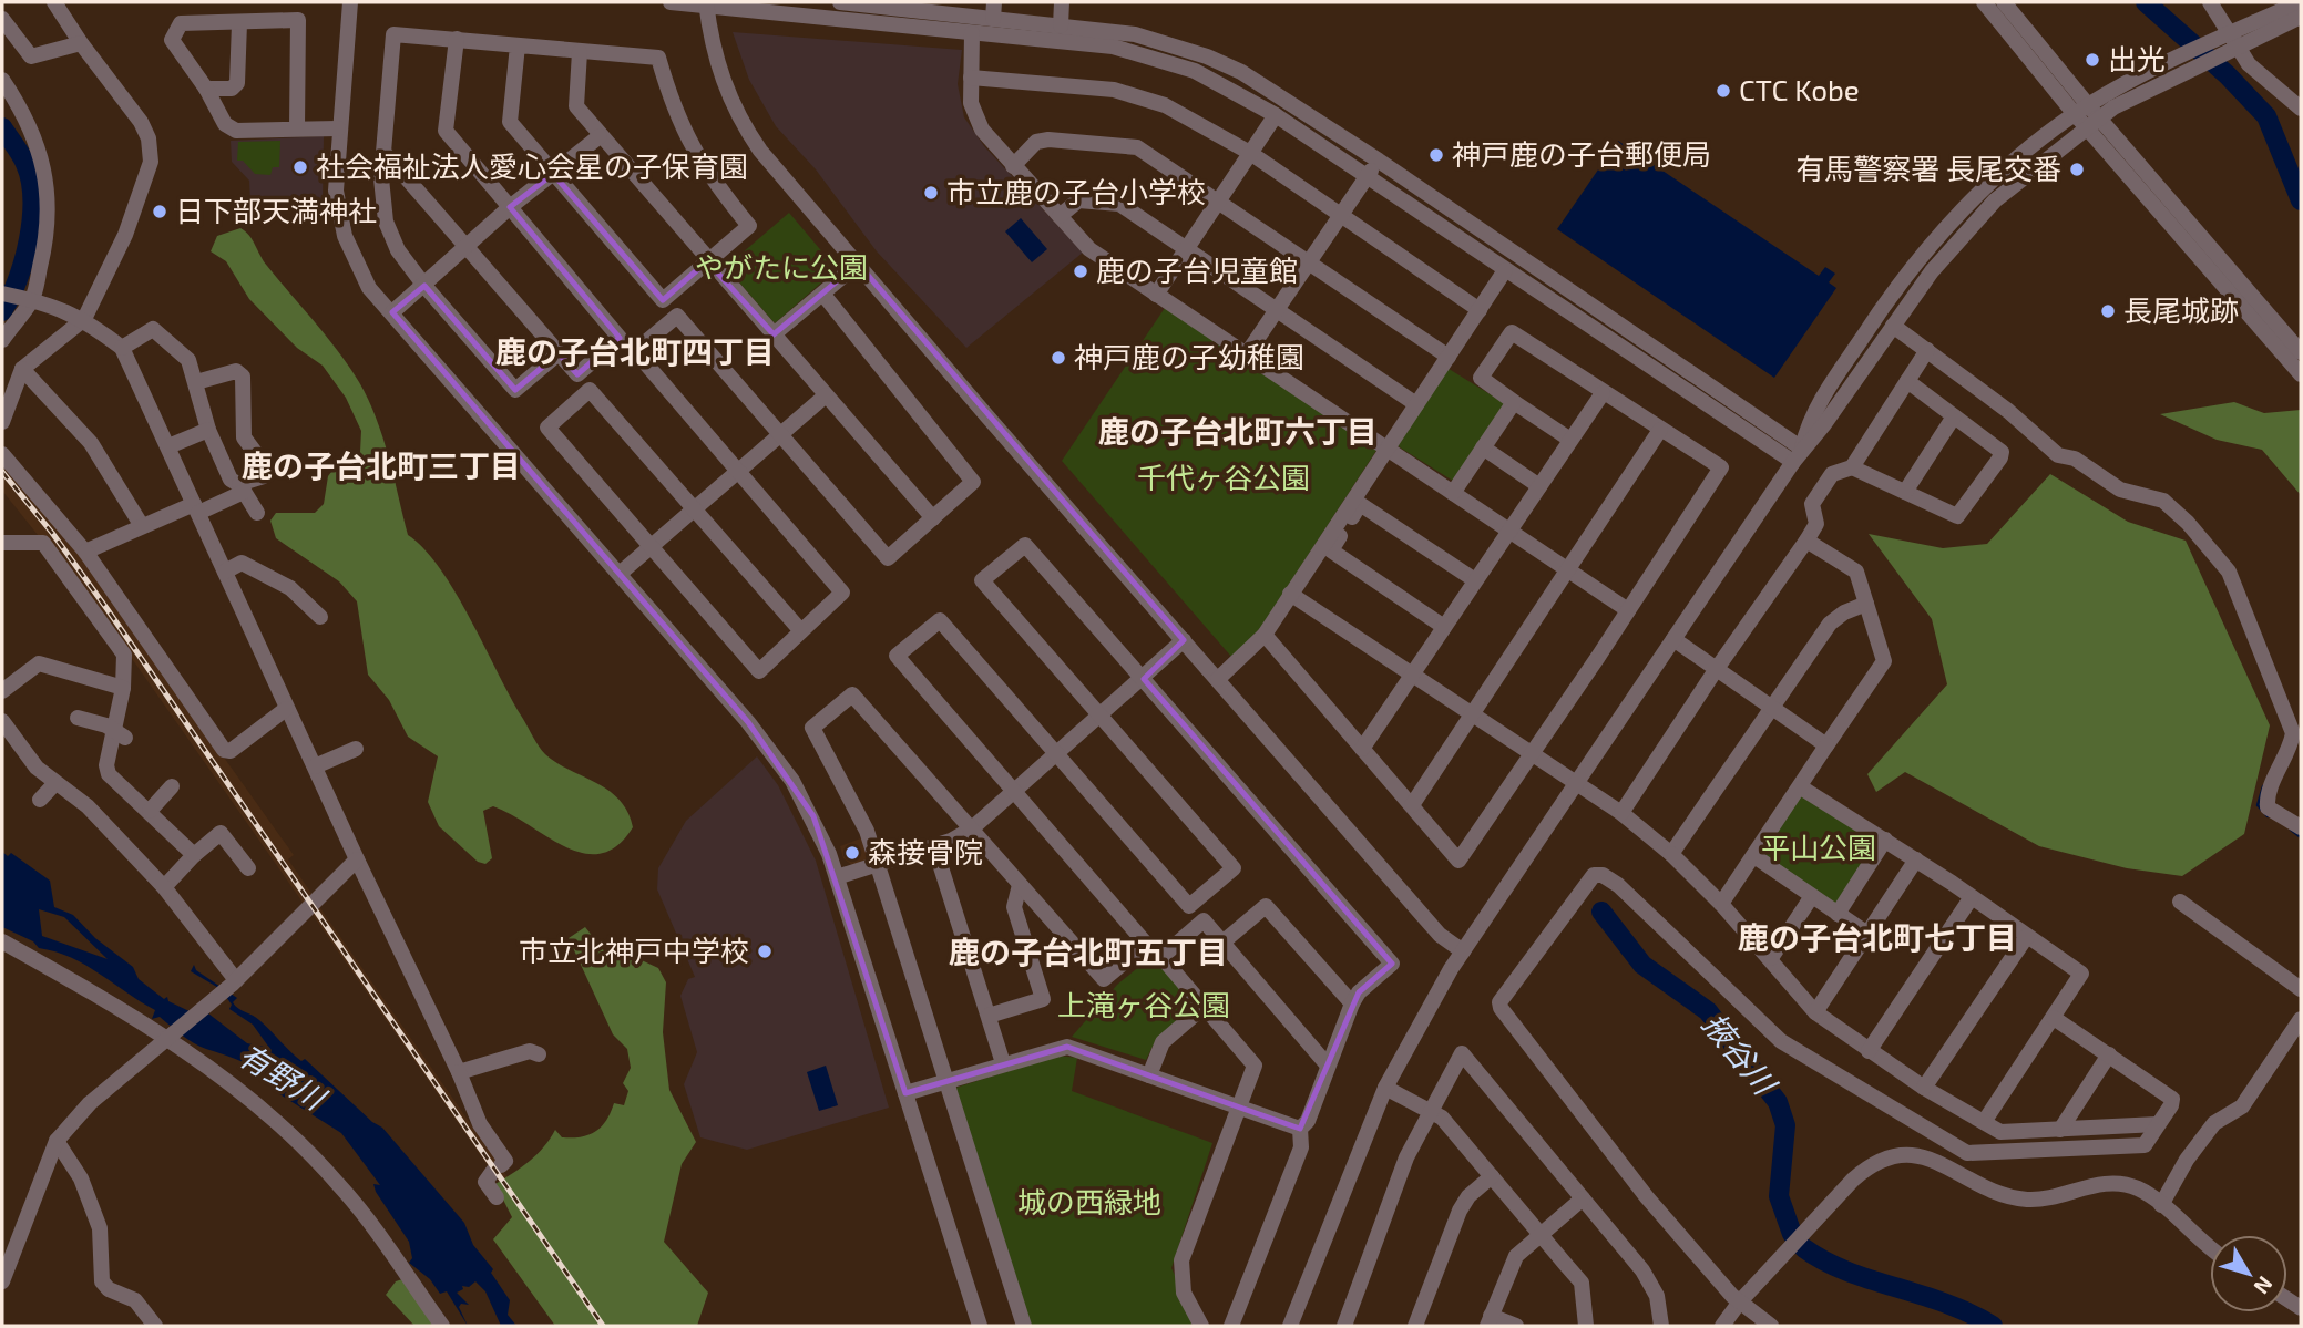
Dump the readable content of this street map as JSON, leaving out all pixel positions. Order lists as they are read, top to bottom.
{
  "districts": [
    "鹿の子台北町四丁目",
    "鹿の子台北町六丁目",
    "鹿の子台北町三丁目",
    "鹿の子台北町七丁目",
    "鹿の子台北町五丁目"
  ],
  "water": ["掖谷川", "有野川"],
  "parks": [
    "やがたに公園",
    "千代ヶ谷公園",
    "平山公園",
    "上滝ヶ谷公園",
    "城の西緑地"
  ],
  "places": [
    "出光",
    "CTC Kobe",
    "神戸鹿の子台郵便局",
    "社会福祉法人愛心会星の子保育園",
    "有馬警察署 長尾交番",
    "市立鹿の子台小学校",
    "日下部天満神社",
    "鹿の子台児童館",
    "長尾城跡",
    "神戸鹿の子幼稚園",
    "森接骨院",
    "市立北神戸中学校"
  ],
  "north": "bottom right"
}
